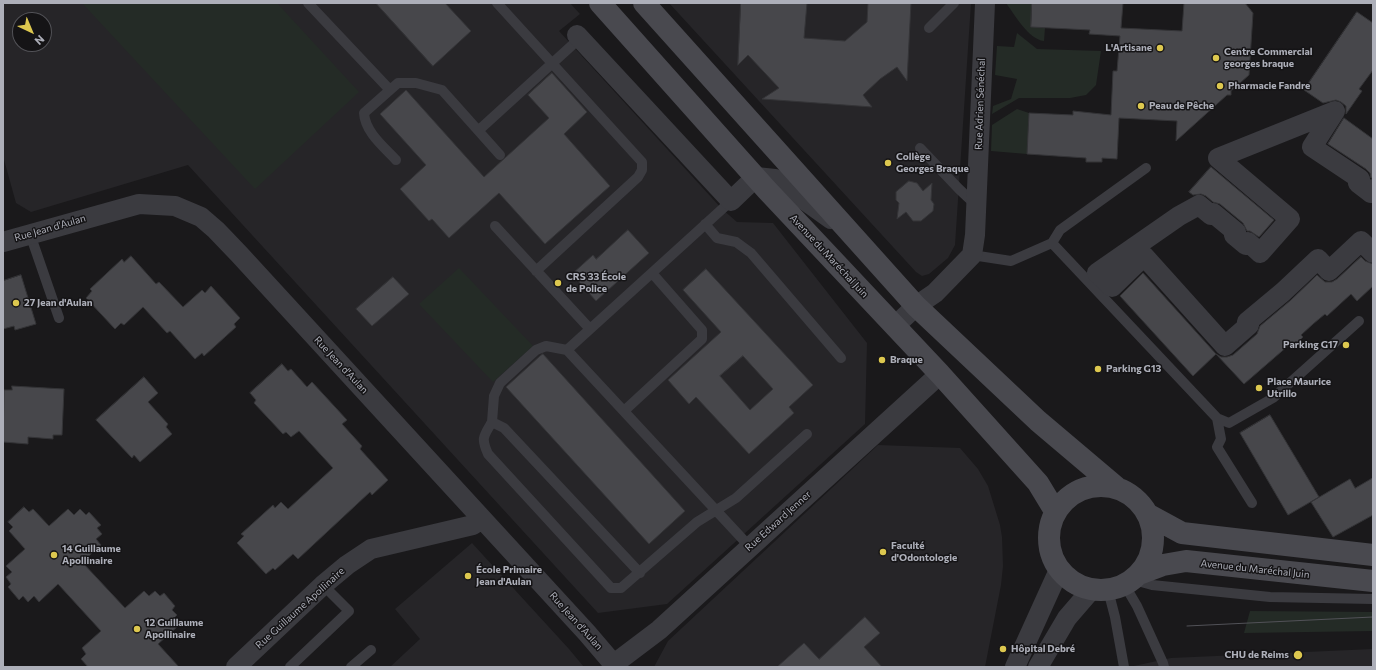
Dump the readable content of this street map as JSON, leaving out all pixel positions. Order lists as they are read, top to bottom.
{
  "streets": {
    "main road": ["Avenue du Maréchal Juin"],
    "street": [
      "Rue Adrien Sénéchal",
      "Rue Jean d'Aulan",
      "Rue Edward Jenner",
      "Rue Guillaume Apollinaire"
    ]
  },
  "crossings": [
    ["Rue Jean d'Aulan", "Rue Edward Jenner"],
    ["Rue Jean d'Aulan", "Rue Guillaume Apollinaire"],
    ["Avenue du Maréchal Juin", "Rue Edward Jenner"]
  ],
  "places": [
    "L'Artisane",
    "Centre Commercial georges braque",
    "Pharmacie Fandre",
    "Peau de Pêche",
    "Collège Georges Braque",
    "CRS 33 École de Police",
    "27 Jean d'Aulan",
    "Parking G17",
    "Braque",
    "Parking G13",
    "Place Maurice Utrillo",
    "Faculté d'Odontologie",
    "14 Guillaume Apollinaire",
    "École Primaire Jean d'Aulan",
    "12 Guillaume Apollinaire",
    "Hôpital Debré",
    "CHU de Reims"
  ],
  "north": "bottom right"
}
